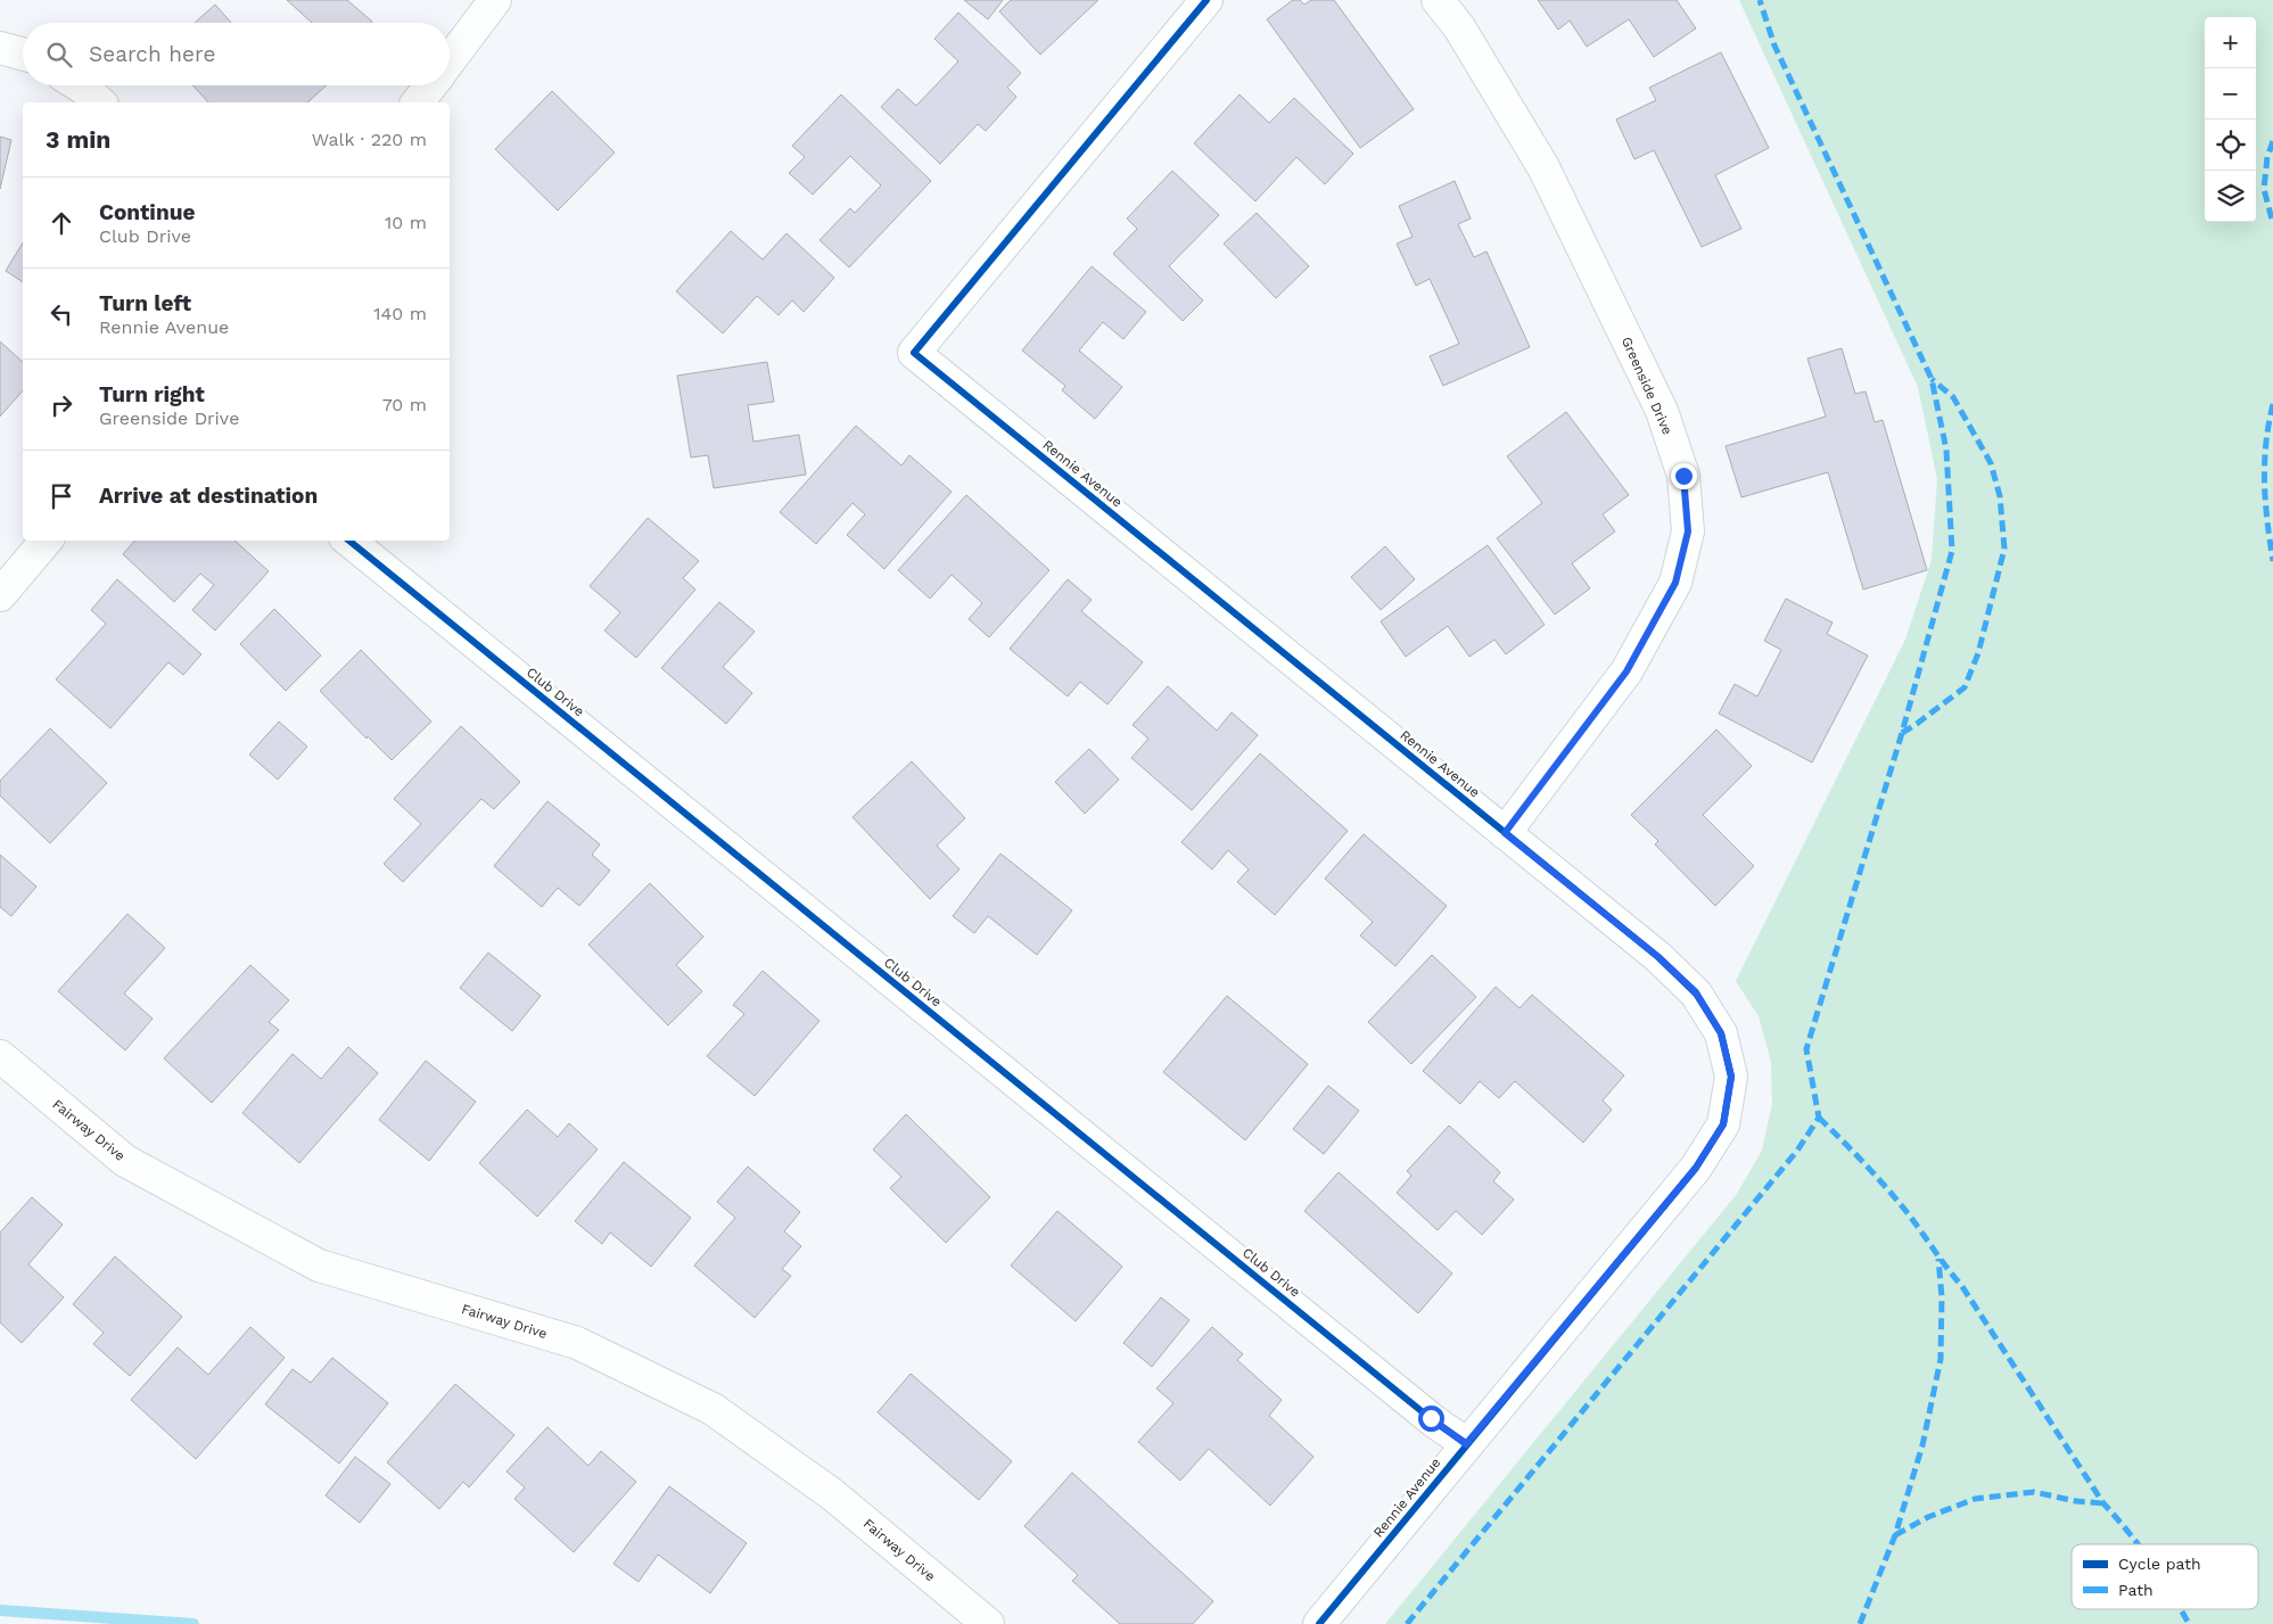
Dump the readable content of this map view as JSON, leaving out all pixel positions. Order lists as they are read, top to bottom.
{
  "streets": {
    "street": [
      "Greenside Drive",
      "Rennie Avenue",
      "Club Drive",
      "Fairway Drive"
    ]
  },
  "crossings": [
    ["Greenside Drive", "Rennie Avenue"],
    ["Rennie Avenue", "Club Drive"]
  ],
  "legend": ["Cycle path", "Path"],
  "page": {
    "map_buttons": ["+", "−"],
    "search": "Search here",
    "heading": ["3 min", "Walk · 220 m"],
    "list": [
      ["Continue", "Club Drive", "10 m"],
      ["Turn left", "Rennie Avenue", "140 m"],
      ["Turn right", "Greenside Drive", "70 m"],
      "Arrive at destination"
    ]
  }
}
